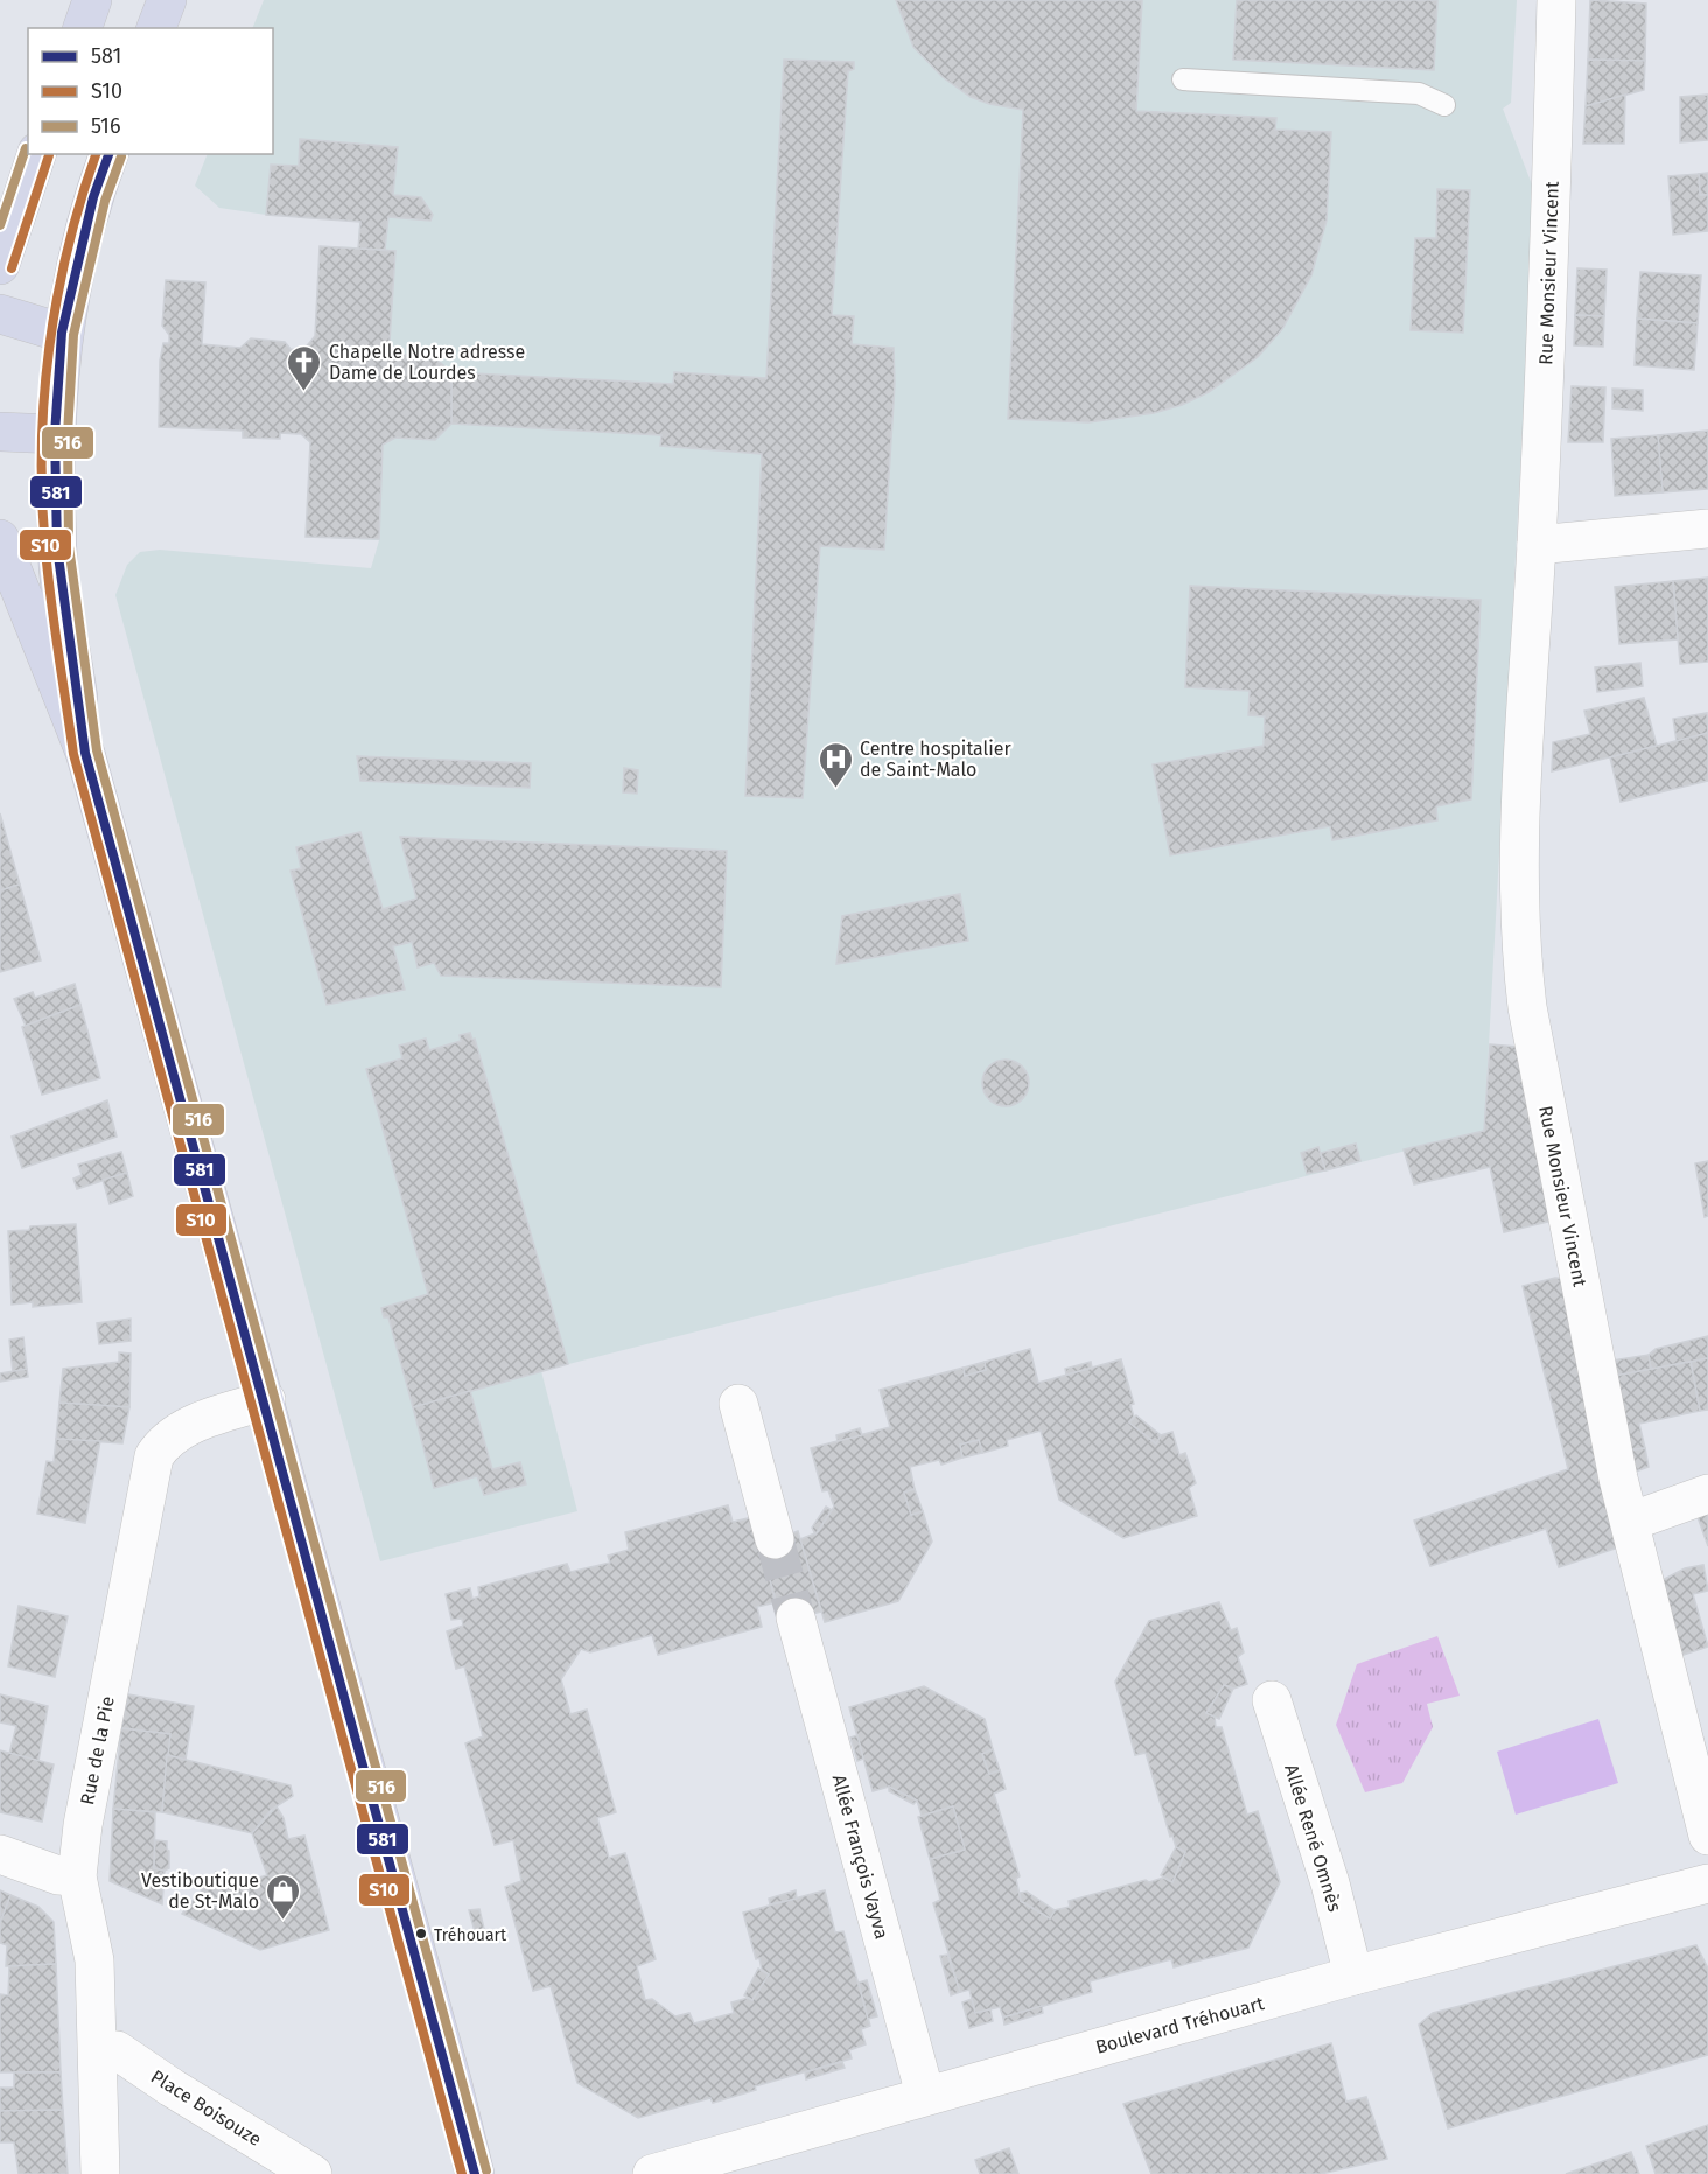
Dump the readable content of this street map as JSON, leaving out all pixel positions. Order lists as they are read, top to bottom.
{
  "streets": {
    "street": [
      "Rue Monsieur Vincent",
      "Rue de la Pie",
      "Allée René Omnès",
      "Allée François Vayva",
      "Boulevard Tréhouart",
      "Place Boisouze"
    ]
  },
  "crossings": [
    ["Rue de la Pie", "Place Boisouze"],
    ["Allée René Omnès", "Boulevard Tréhouart"],
    ["Allée François Vayva", "Boulevard Tréhouart"]
  ],
  "places": {
    "church": ["Chapelle Notre adresse Dame de Lourdes"],
    "hospital": ["Centre hospitalier de Saint-Malo"],
    "shop": ["Vestiboutique de St-Malo"],
    "other": ["Tréhouart"]
  },
  "lines": ["transit line 516", "transit line 581", "transit line S10"],
  "legend": ["581", "S10", "516"]
}
